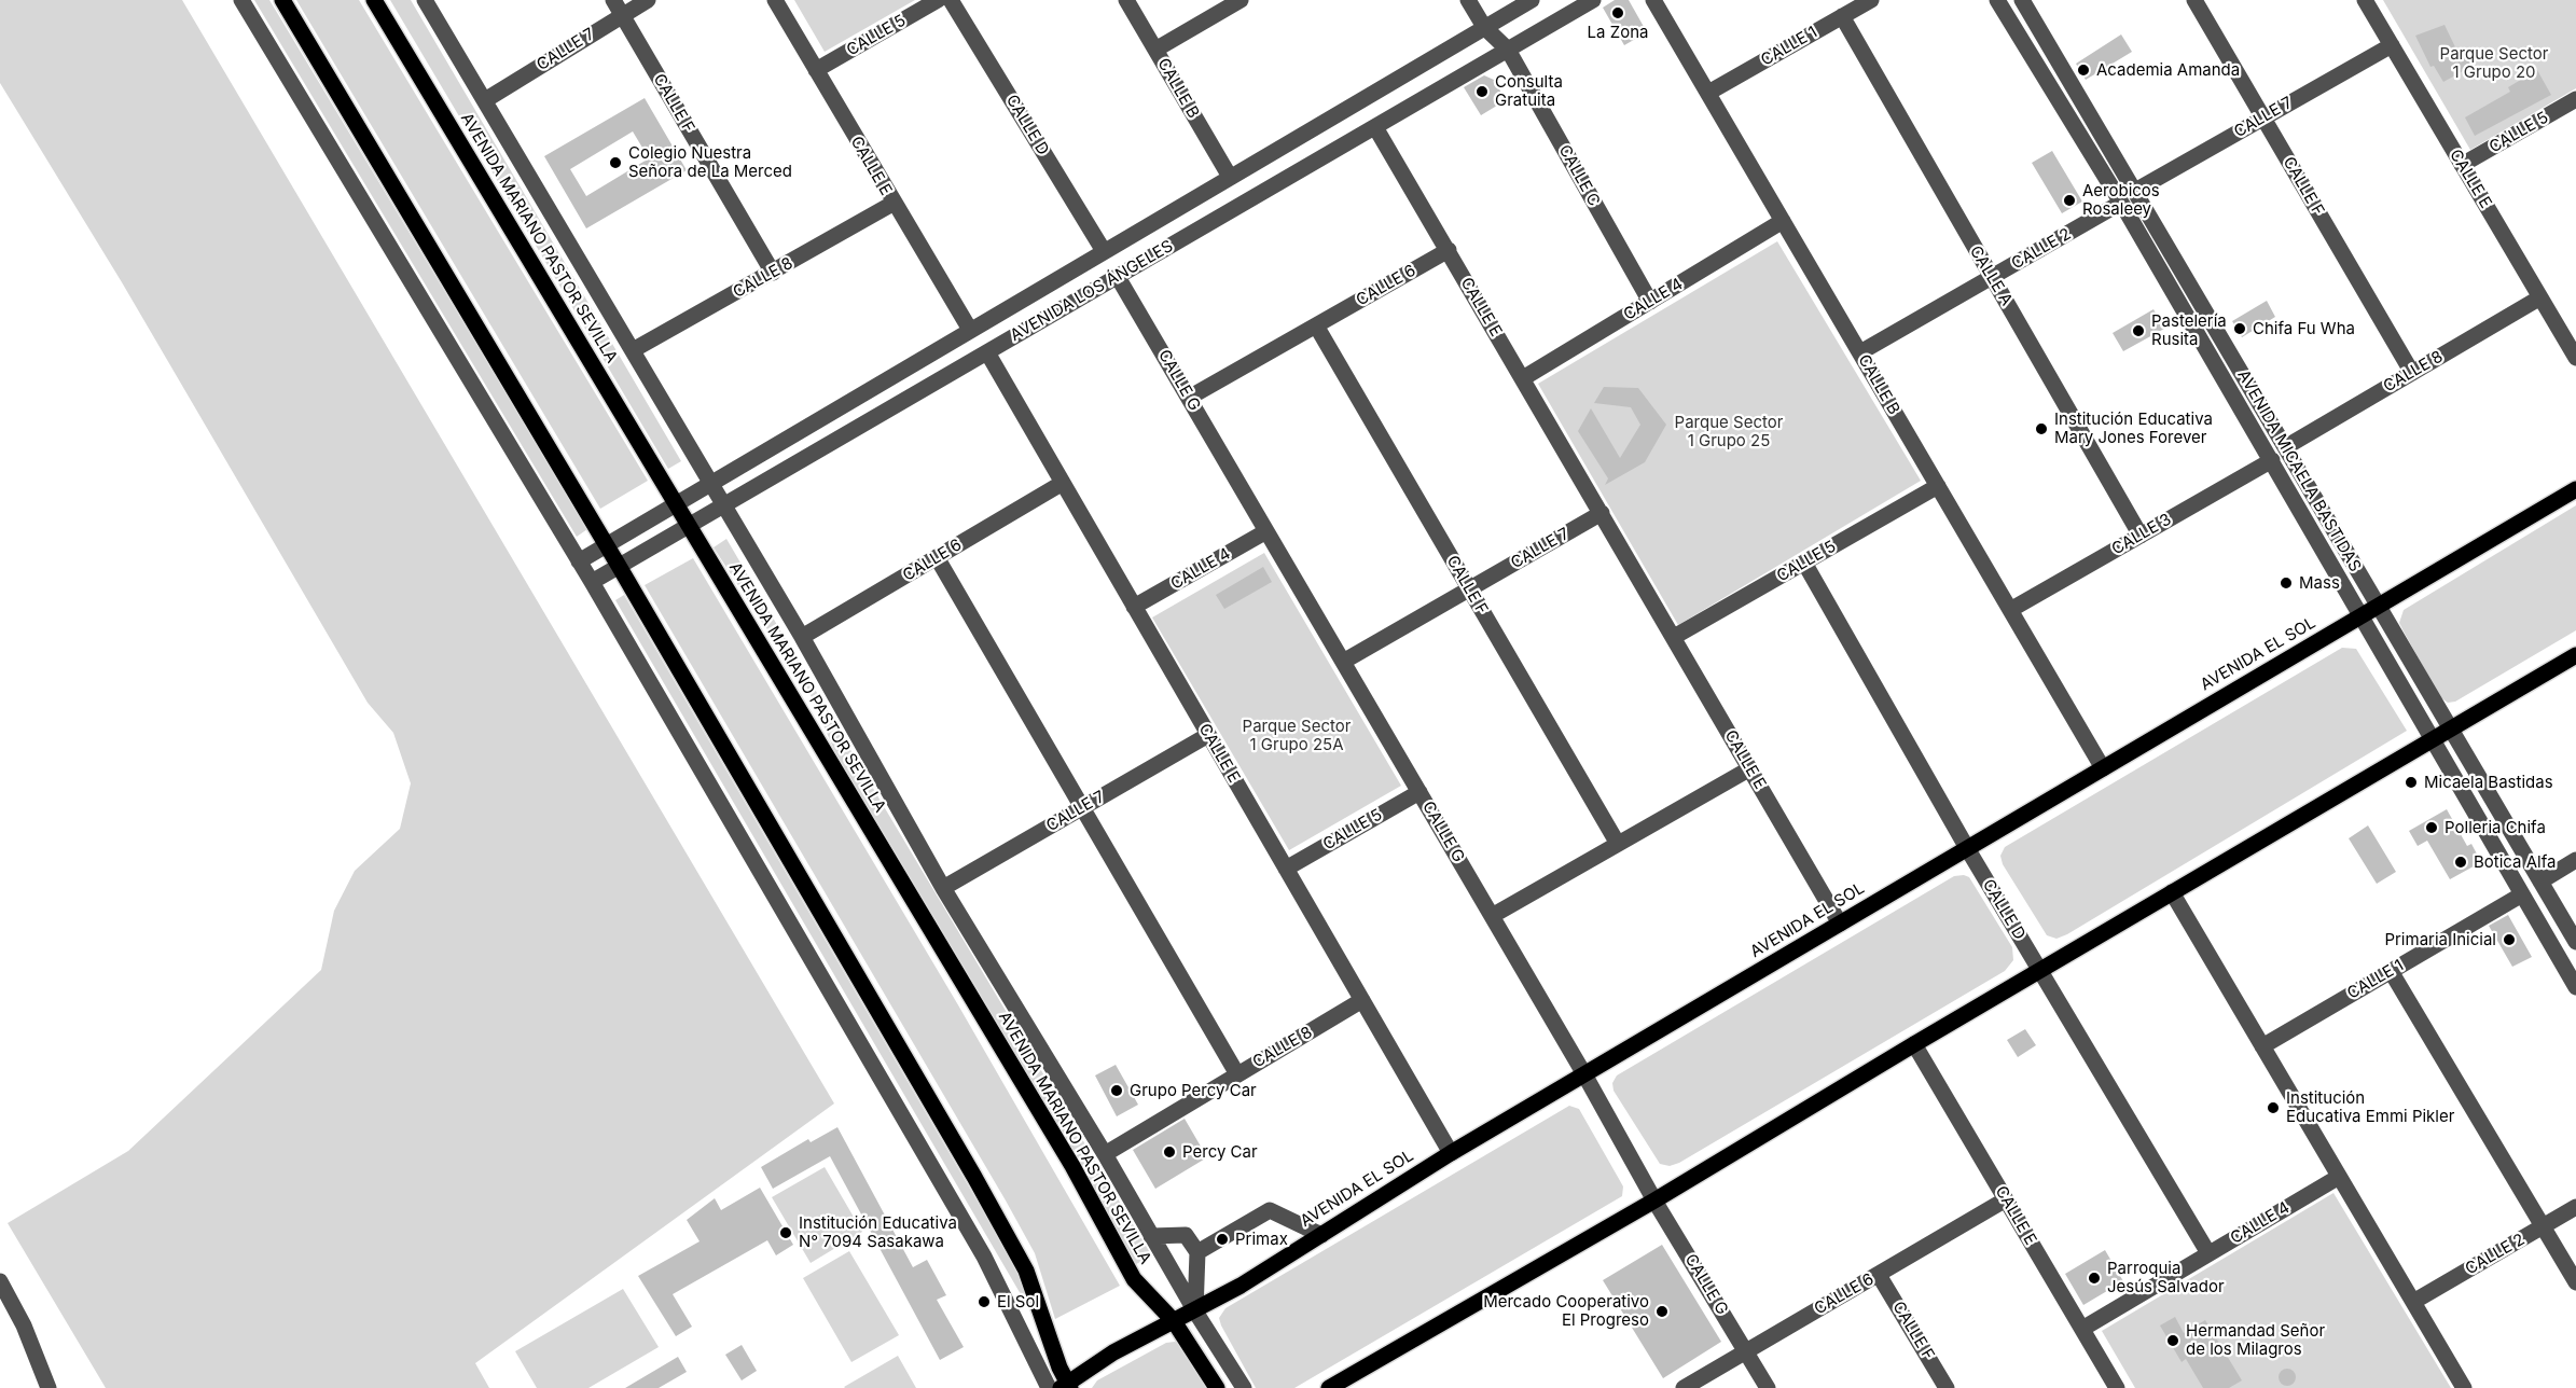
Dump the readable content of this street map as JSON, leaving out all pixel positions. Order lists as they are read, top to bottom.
{
  "streets": {
    "main road": ["AVENIDA MARIANO PASTOR SEVILLA", "AVENIDA EL SOL"],
    "street": [
      "CALLE 5",
      "CALLE 1",
      "CALLE 7",
      "CALLE B",
      "CALLE F",
      "CALLE D",
      "CALLE E",
      "CALLE C",
      "CALLE 2",
      "CALLE A",
      "CALLE 8",
      "CALLE 6",
      "AVENIDA LOS ÁNGELES",
      "CALLE 4",
      "CALLE G",
      "AVENIDA MICAELA BASTIDAS",
      "CALLE 3"
    ]
  },
  "crossings": [
    ["CALLE 5", "CALLE B"],
    ["CALLE 5", "CALLE D"],
    ["CALLE 5", "CALLE E"],
    ["CALLE 5", "CALLE G"],
    ["CALLE 1", "CALLE B"],
    ["CALLE 1", "CALLE A"],
    ["CALLE 1", "AVENIDA MICAELA BASTIDAS"],
    ["CALLE 7", "CALLE F"],
    ["CALLE 7", "CALLE E"],
    ["CALLE 7", "AVENIDA MARIANO PASTOR SEVILLA"],
    ["CALLE 7", "CALLE G"],
    ["CALLE 7", "AVENIDA MICAELA BASTIDAS"],
    ["CALLE B", "CALLE 2"],
    ["CALLE B", "AVENIDA LOS ÁNGELES"],
    ["CALLE B", "CALLE 4"],
    ["CALLE B", "CALLE 3"],
    ["CALLE B", "AVENIDA EL SOL"],
    ["CALLE F", "CALLE 8"],
    ["CALLE F", "CALLE 6"],
    ["CALLE D", "AVENIDA LOS ÁNGELES"],
    ["CALLE D", "CALLE 4"],
    ["CALLE D", "AVENIDA EL SOL"],
    ["CALLE E", "CALLE 8"],
    ["CALLE E", "CALLE 6"],
    ["CALLE E", "AVENIDA LOS ÁNGELES"],
    ["CALLE E", "CALLE 4"],
    ["CALLE E", "AVENIDA EL SOL"],
    ["CALLE C", "AVENIDA LOS ÁNGELES"],
    ["CALLE C", "CALLE 4"],
    ["AVENIDA MARIANO PASTOR SEVILLA", "CALLE 8"],
    ["AVENIDA MARIANO PASTOR SEVILLA", "CALLE 6"],
    ["AVENIDA MARIANO PASTOR SEVILLA", "AVENIDA LOS ÁNGELES"],
    ["AVENIDA MARIANO PASTOR SEVILLA", "AVENIDA EL SOL"],
    ["CALLE 2", "CALLE A"],
    ["CALLE 2", "AVENIDA MICAELA BASTIDAS"],
    ["CALLE A", "CALLE 3"],
    ["CALLE 8", "AVENIDA MICAELA BASTIDAS"],
    ["CALLE 6", "CALLE G"],
    ["AVENIDA LOS ÁNGELES", "CALLE G"],
    ["CALLE 4", "CALLE G"],
    ["CALLE G", "AVENIDA EL SOL"],
    ["AVENIDA MICAELA BASTIDAS", "CALLE 3"],
    ["AVENIDA MICAELA BASTIDAS", "AVENIDA EL SOL"]
  ],
  "parks": ["Parque Sector 1 Grupo 20", "Parque Sector 1 Grupo 25", "Parque Sector 1 Grupo 25A"],
  "places": [
    "La Zona",
    "Academia Amanda",
    "Consulta Gratuita",
    "Colegio Nuestra Señora de La Merced",
    "Aerobicos Rosaleey",
    "Chifa Fu Wha",
    "Pastelería Rusita",
    "Institución Educativa Mary Jones Forever",
    "Mass",
    "Micaela Bastidas",
    "Polleria Chifa",
    "Botica Alfa",
    "Primaria Inicial",
    "Grupo Percy Car",
    "Institución Educativa Emmi Pikler",
    "Percy Car",
    "Institución Educativa N° 7094 Sasakawa",
    "Primax",
    "Parroquia Jesús Salvador",
    "El Sol",
    "Mercado Cooperativo El Progreso",
    "Hermandad Señor de los Milagros"
  ]
}
